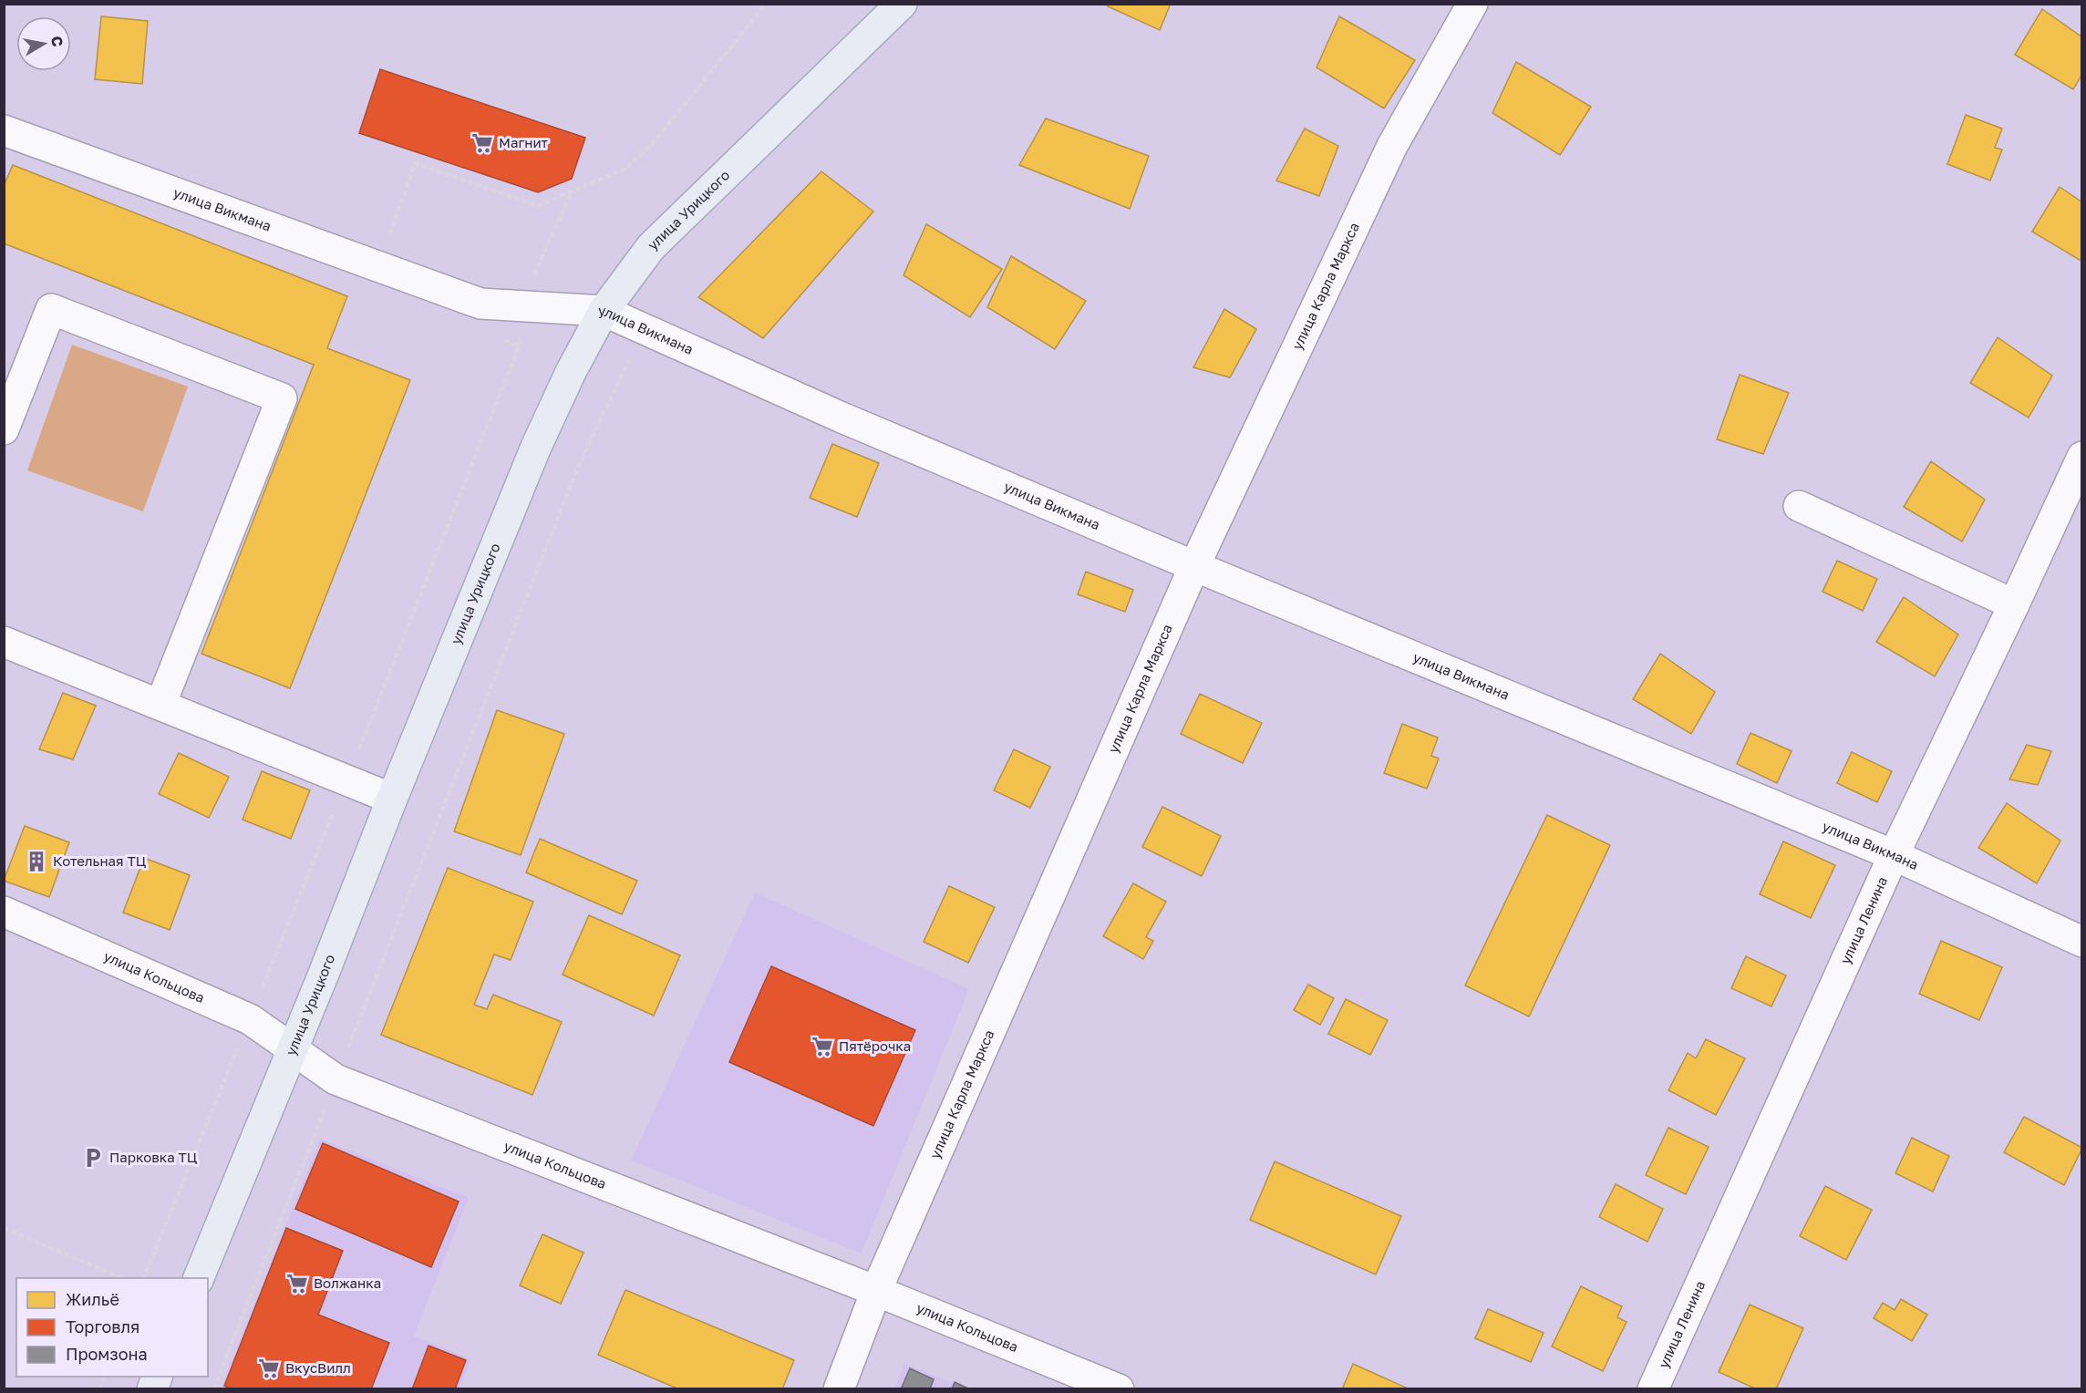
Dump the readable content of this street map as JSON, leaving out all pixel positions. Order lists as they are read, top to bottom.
{
  "streets": {
    "main road": ["улица Урицкого"],
    "street": [
      "улица Викмана",
      "улица Карла Маркса",
      "улица Ленина",
      "улица Кольцова"
    ]
  },
  "crossings": [
    ["улица Викмана", "улица Урицкого"],
    ["улица Викмана", "улица Карла Маркса"],
    ["улица Викмана", "улица Ленина"],
    ["улица Урицкого", "улица Кольцова"],
    ["улица Карла Маркса", "улица Кольцова"]
  ],
  "places": {
    "supermarket": [
      "Магнит",
      "Пятёрочка",
      "Волжанка",
      "ВкусВилл"
    ],
    "building": ["Котельная ТЦ"],
    "parking": ["Парковка ТЦ"]
  },
  "legend": ["Жильё", "Торговля", "Промзона"],
  "north": "right"
}
